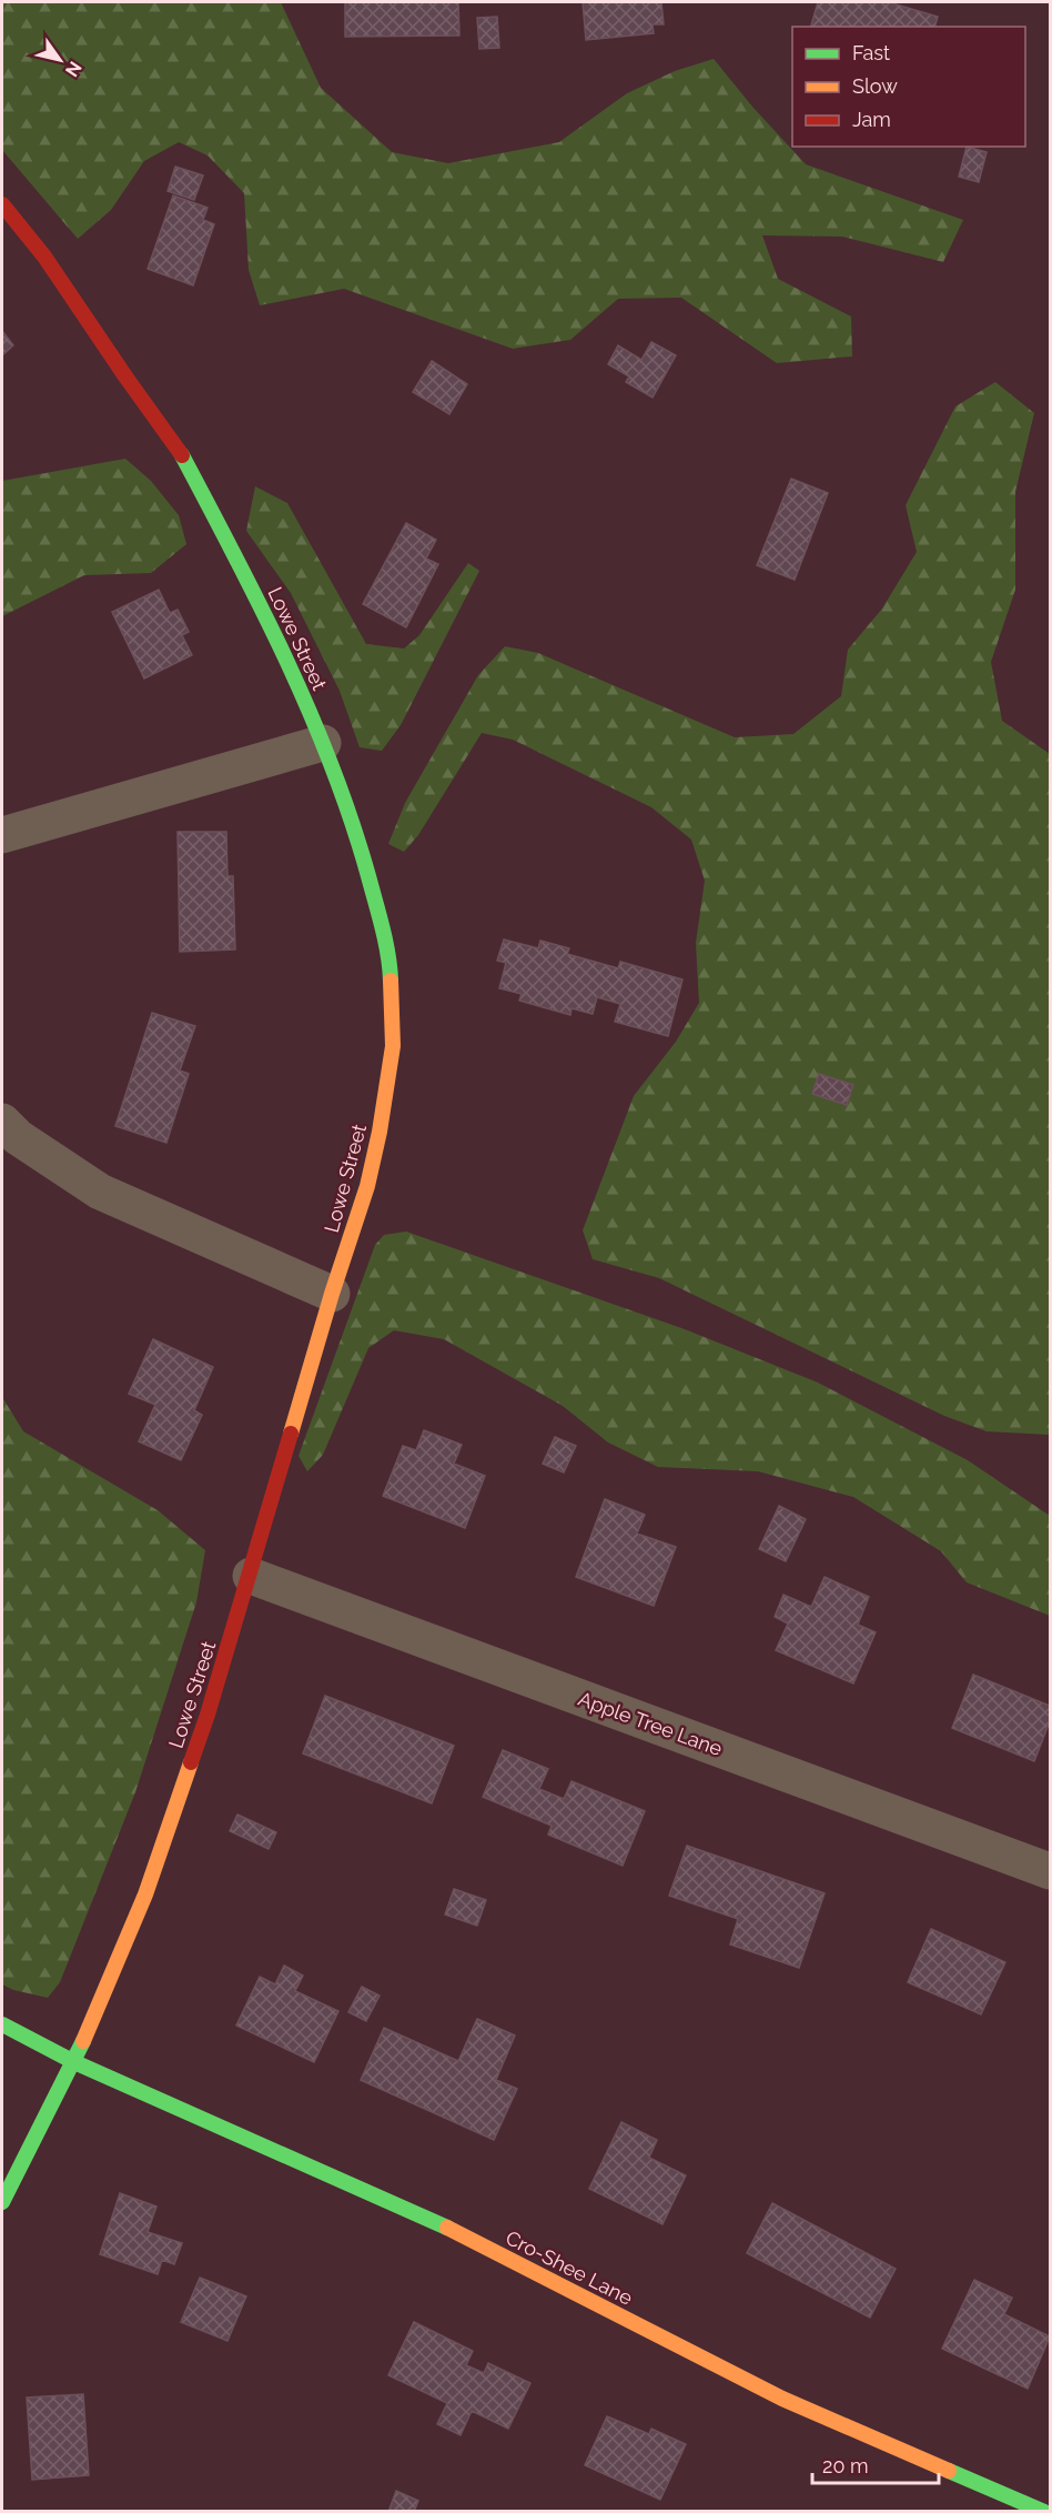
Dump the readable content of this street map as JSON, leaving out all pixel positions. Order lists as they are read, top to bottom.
{
  "streets": {
    "street": ["Lowe Street", "Apple Tree Lane", "Cro-Shee Lane"]
  },
  "crossings": [
    ["Lowe Street", "Apple Tree Lane"],
    ["Lowe Street", "Cro-Shee Lane"]
  ],
  "legend": ["Fast", "Slow", "Jam"],
  "scale_bar": "20 m",
  "north": "bottom right"
}
